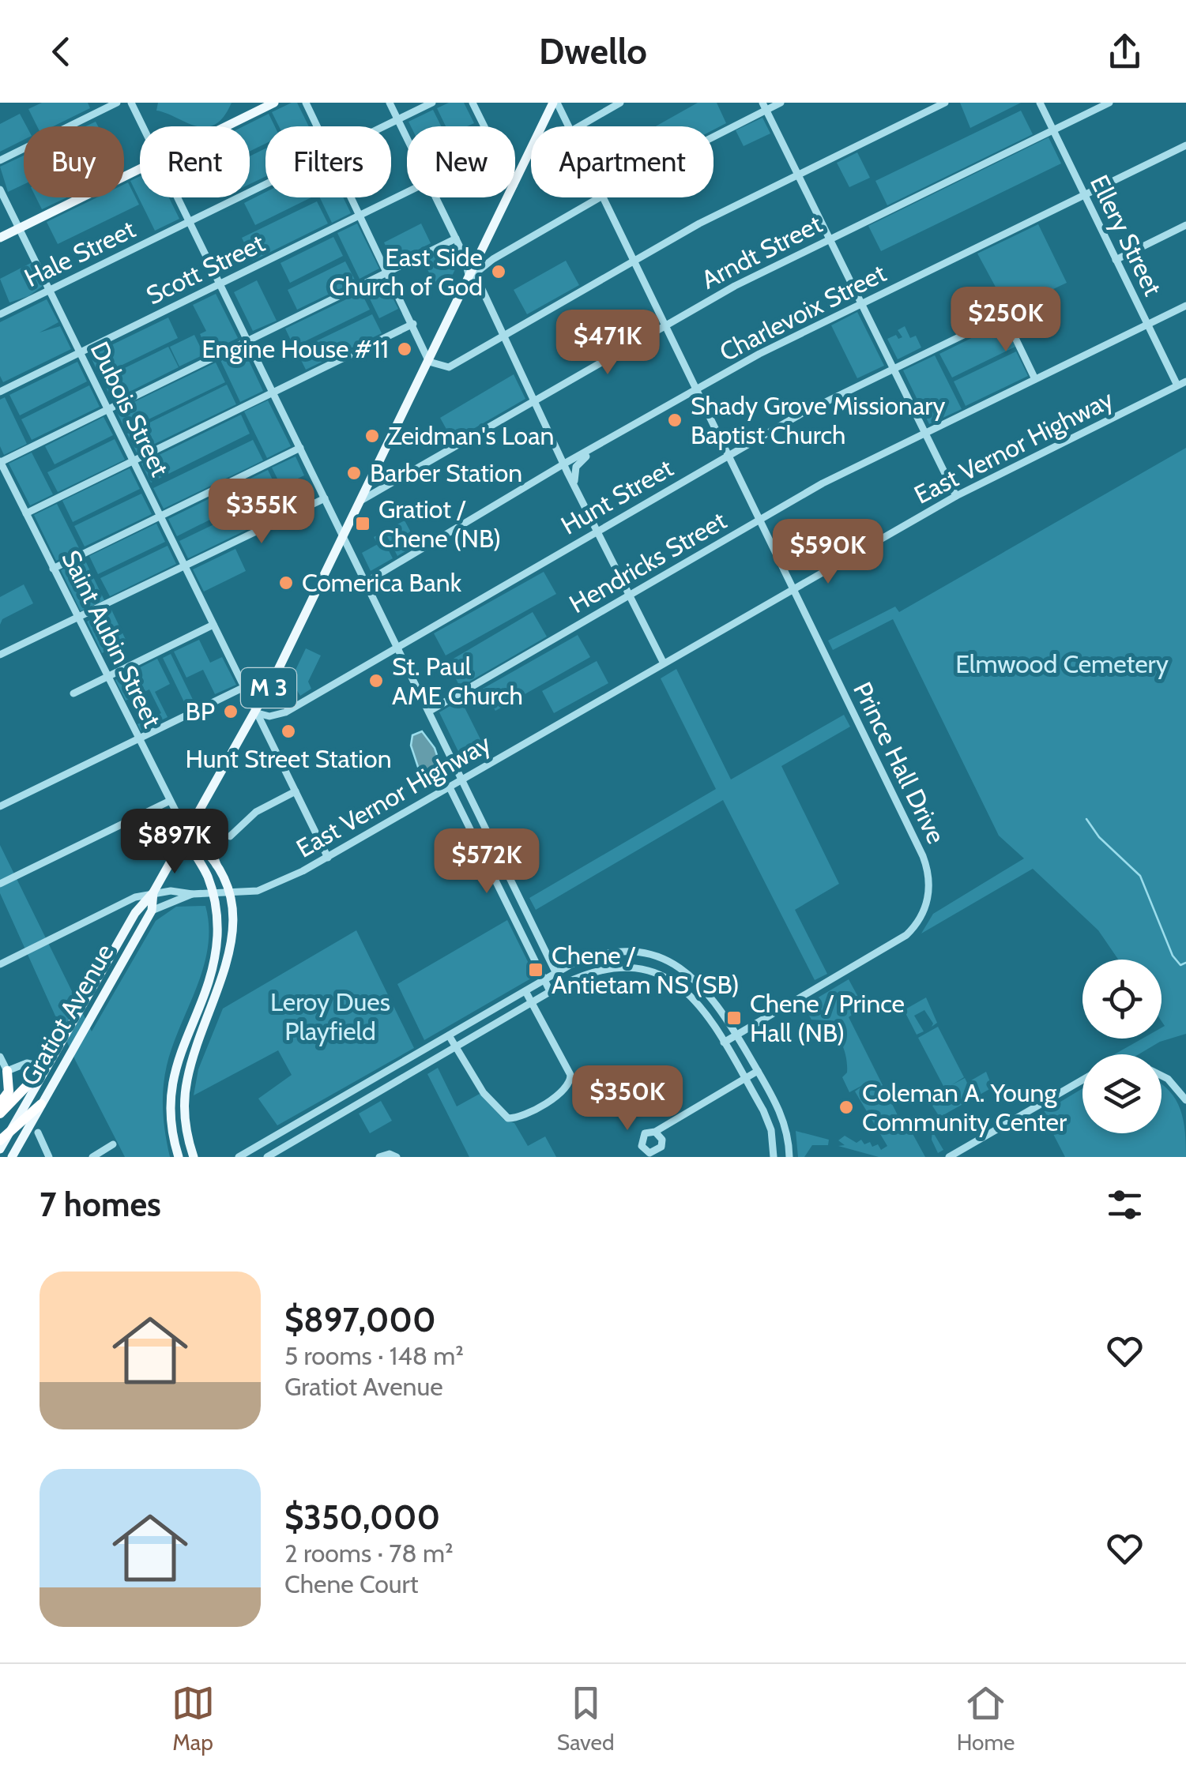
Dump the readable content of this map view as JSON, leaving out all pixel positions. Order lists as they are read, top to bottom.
{
  "streets": {
    "main road": ["Saint Aubin Street", "M 3", "Gratiot Avenue"],
    "street": [
      "Ellery Street",
      "Arndt Street",
      "Hale Street",
      "Scott Street",
      "Charlevoix Street",
      "Dubois Street",
      "East Vernor Highway",
      "Hunt Street",
      "Hendricks Street",
      "Prince Hall Drive"
    ]
  },
  "crossings": [
    ["Ellery Street", "Arndt Street"],
    ["Ellery Street", "Charlevoix Street"],
    ["Ellery Street", "East Vernor Highway"],
    ["Ellery Street", "Hendricks Street"],
    ["Arndt Street", "Prince Hall Drive"],
    ["Arndt Street", "Gratiot Avenue"],
    ["Hale Street", "Dubois Street"],
    ["Scott Street", "Dubois Street"],
    ["Charlevoix Street", "Prince Hall Drive"],
    ["Dubois Street", "East Vernor Highway"],
    ["Dubois Street", "Hunt Street"],
    ["Dubois Street", "Gratiot Avenue"],
    ["East Vernor Highway", "Saint Aubin Street"],
    ["East Vernor Highway", "Prince Hall Drive"],
    ["East Vernor Highway", "Gratiot Avenue"],
    ["Hunt Street", "Hendricks Street"],
    ["Hunt Street", "Prince Hall Drive"],
    ["Hunt Street", "Gratiot Avenue"],
    ["Hendricks Street", "Prince Hall Drive"],
    ["Saint Aubin Street", "Gratiot Avenue"],
    ["Prince Hall Drive", "Gratiot Avenue"]
  ],
  "parks": ["Elmwood Cemetery", "Leroy Dues Playfield"],
  "places": {
    "other": [
      "East Side Church of God",
      "Engine House #11",
      "Shady Grove Missionary Baptist Church",
      "Zeidman's Loan",
      "Barber Station",
      "Comerica Bank",
      "St. Paul AME Church",
      "BP",
      "Hunt Street Station",
      "Coleman A. Young Community Center"
    ],
    "transit": ["Gratiot / Chene (NB)", "Chene / Antietam NS (SB)", "Chene / Prince Hall (NB)"]
  },
  "page": {
    "header": "Dwello",
    "chip": [
      "Buy",
      "Rent",
      "Filters",
      "New",
      "Apartment"
    ],
    "price": [
      "$250K",
      "$471K",
      "$355K",
      "$590K",
      "$897K",
      "$572K",
      "$350K"
    ],
    "heading": "7 homes",
    "list": [
      {
        "name": "$897,000",
        "note": "5 rooms · 148 m² · Gratiot Avenue"
      },
      {
        "name": "$350,000",
        "note": "2 rooms · 78 m² · Chene Court"
      }
    ],
    "tabs": ["Map", "Saved", "Home"]
  }
}
